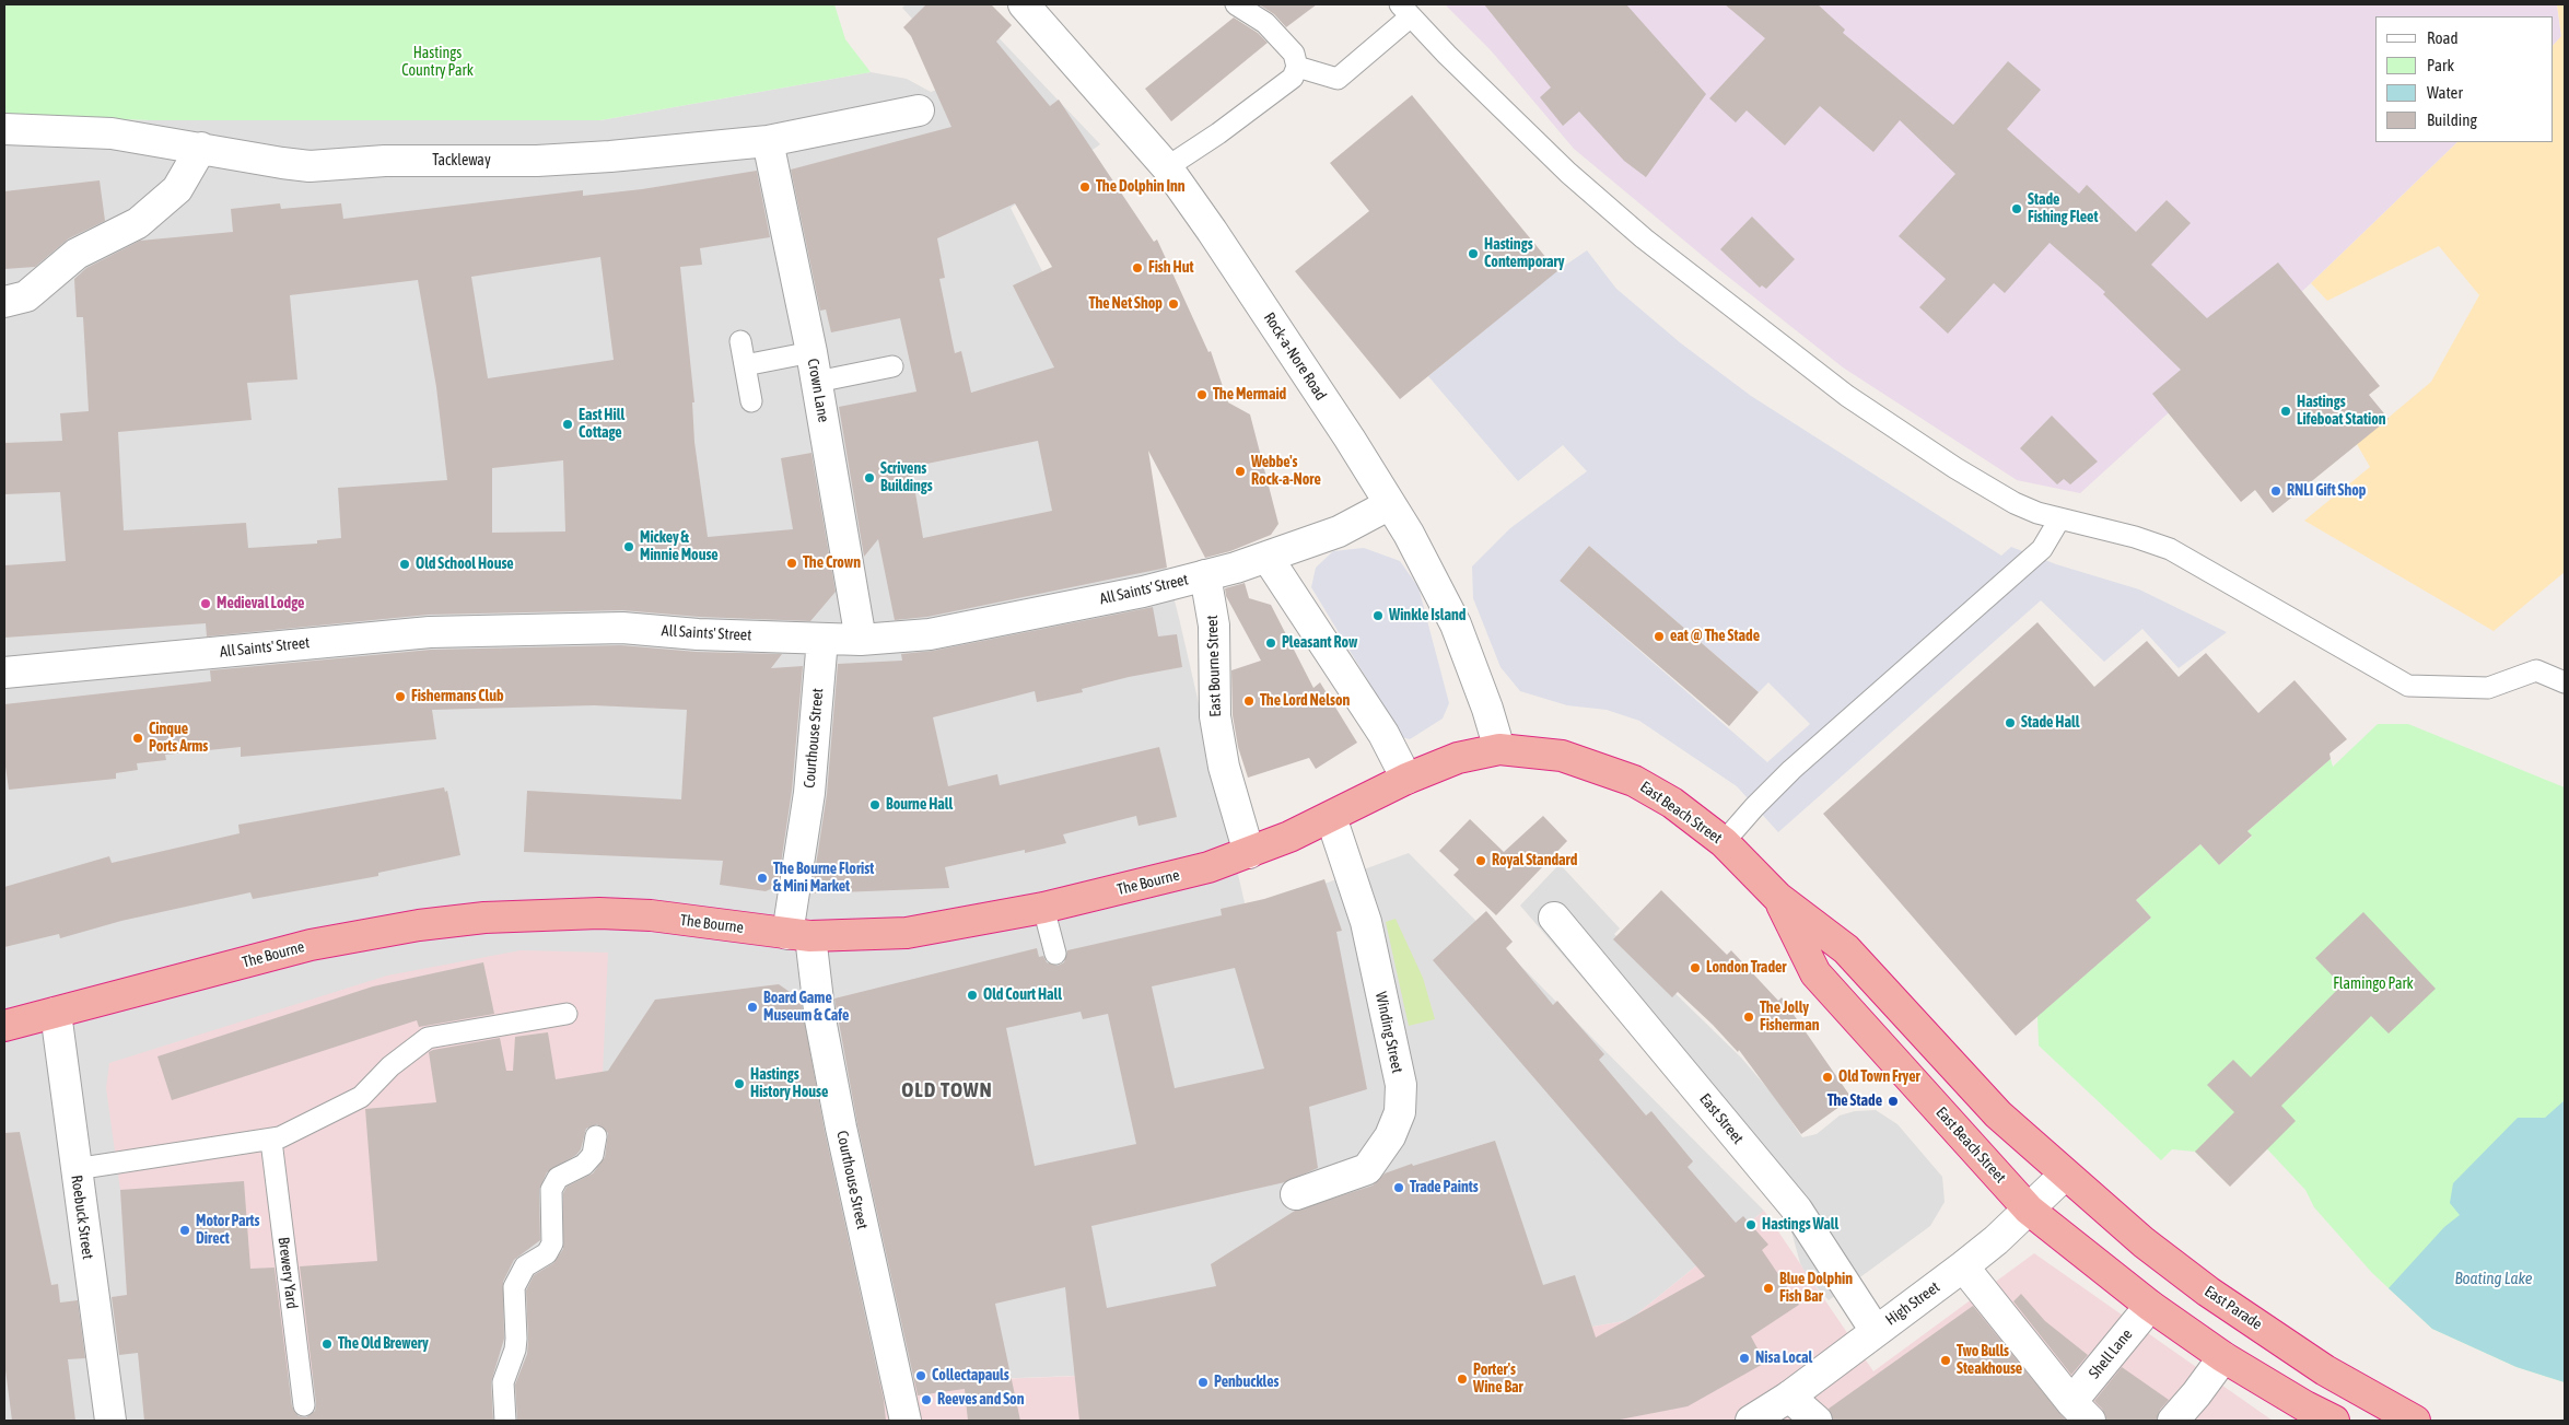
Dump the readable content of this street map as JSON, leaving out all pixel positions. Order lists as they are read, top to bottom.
{
  "streets": {
    "highway": ["East Beach Street", "The Bourne", "East Parade"],
    "street": [
      "Tackleway",
      "Rock-a-Nore Road",
      "Crown Lane",
      "All Saints' Street",
      "East Bourne Street",
      "Courthouse Street",
      "Winding Street",
      "East Street",
      "Roebuck Street",
      "High Street",
      "Shell Lane"
    ],
    "lane": ["Brewery Yard"]
  },
  "crossings": [
    ["Tackleway", "Crown Lane"],
    ["Rock-a-Nore Road", "All Saints' Street"],
    ["Rock-a-Nore Road", "East Beach Street"],
    ["Crown Lane", "All Saints' Street"],
    ["All Saints' Street", "East Bourne Street"],
    ["All Saints' Street", "Courthouse Street"],
    ["East Bourne Street", "The Bourne"],
    ["Courthouse Street", "The Bourne"],
    ["East Beach Street", "The Bourne"],
    ["East Beach Street", "High Street"],
    ["East Beach Street", "East Parade"],
    ["The Bourne", "Winding Street"],
    ["The Bourne", "Roebuck Street"],
    ["East Street", "High Street"],
    ["High Street", "East Parade"]
  ],
  "districts": ["OLD TOWN"],
  "water": ["Boating Lake"],
  "parks": ["Hastings Country Park", "Flamingo Park"],
  "places": [
    "The Dolphin Inn",
    "Stade Fishing Fleet",
    "Hastings Contemporary",
    "Fish Hut",
    "The Net Shop",
    "The Mermaid",
    "Hastings Lifeboat Station",
    "East Hill Cottage",
    "Webbe's Rock-a-Nore",
    "Scrivens Buildings",
    "RNLI Gift Shop",
    "Mickey & Minnie Mouse",
    "The Crown",
    "Old School House",
    "Medieval Lodge",
    "Winkle Island",
    "eat @ The Stade",
    "Pleasant Row",
    "Fishermans Club",
    "The Lord Nelson",
    "Stade Hall",
    "Cinque Ports Arms",
    "Bourne Hall",
    "Royal Standard",
    "The Bourne Florist & Mini Market",
    "London Trader",
    "Old Court Hall",
    "Board Game Museum & Cafe",
    "The Jolly Fisherman",
    "Old Town Fryer",
    "Hastings History House",
    "The Stade",
    "Trade Paints",
    "Hastings Wall",
    "Motor Parts Direct",
    "Blue Dolphin Fish Bar",
    "The Old Brewery",
    "Nisa Local",
    "Two Bulls Steakhouse",
    "Collectapauls",
    "Porter's Wine Bar",
    "Penbuckles",
    "Reeves and Son"
  ],
  "legend": [
    "Road",
    "Park",
    "Water",
    "Building"
  ]
}
